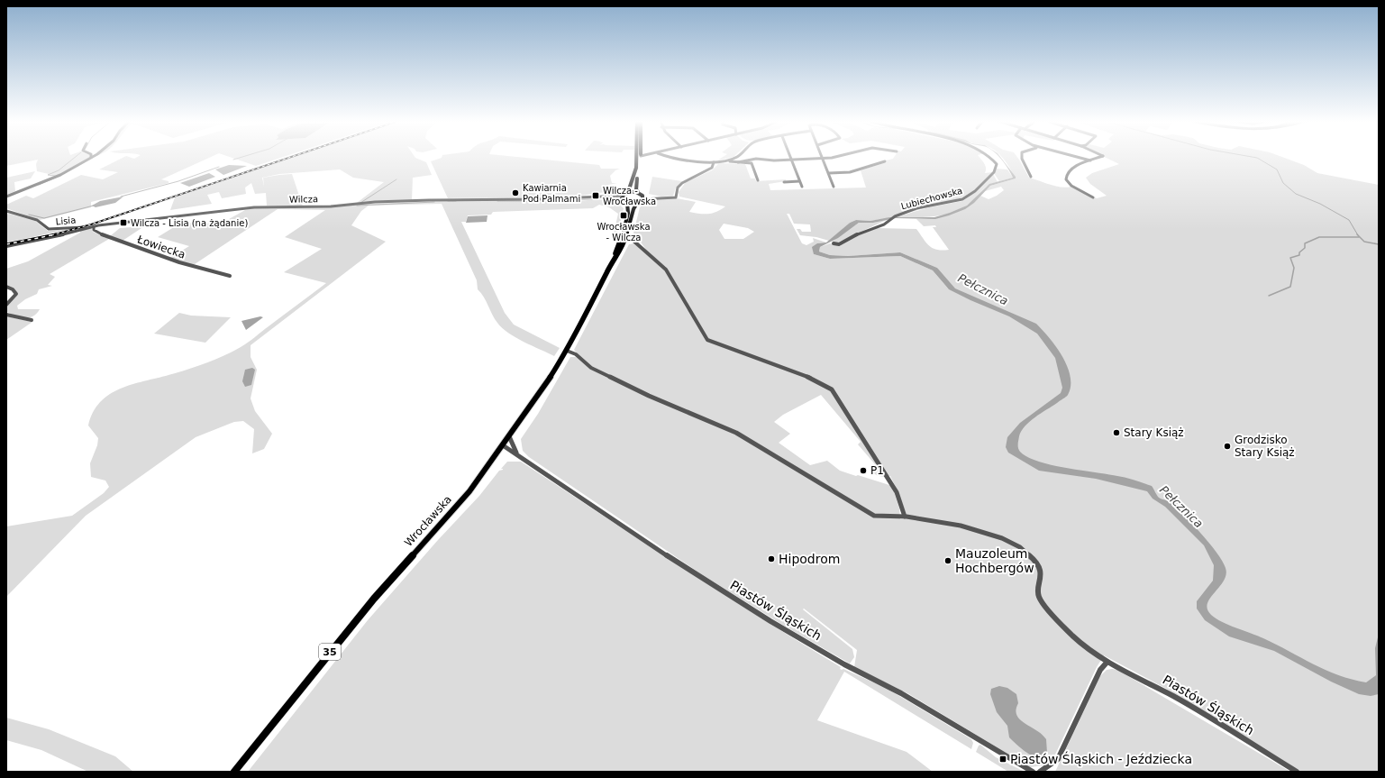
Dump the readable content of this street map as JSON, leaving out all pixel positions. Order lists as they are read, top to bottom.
{
  "streets": {
    "main road": ["Wrocławska", "35"],
    "street": [
      "Lubiechowska",
      "Wilcza",
      "Lisia",
      "Łowiecka",
      "Piastów Śląskich"
    ]
  },
  "crossings": [
    ["Wilcza", "Lisia"],
    ["Wilcza", "Łowiecka"],
    ["Wrocławska", "Piastów Śląskich"]
  ],
  "water": ["Pełcznica"],
  "places": {
    "other": [
      "Kawiarnia Pod Palmami",
      "Stary Książ",
      "Grodzisko Stary Książ",
      "P1",
      "Hipodrom",
      "Mauzoleum Hochbergów"
    ],
    "transit": [
      "Wilcza - Wrocławska",
      "Wrocławska - Wilcza",
      "Wilcza - Lisia (na żądanie)",
      "Piastów Śląskich - Jeździecka"
    ]
  }
}
